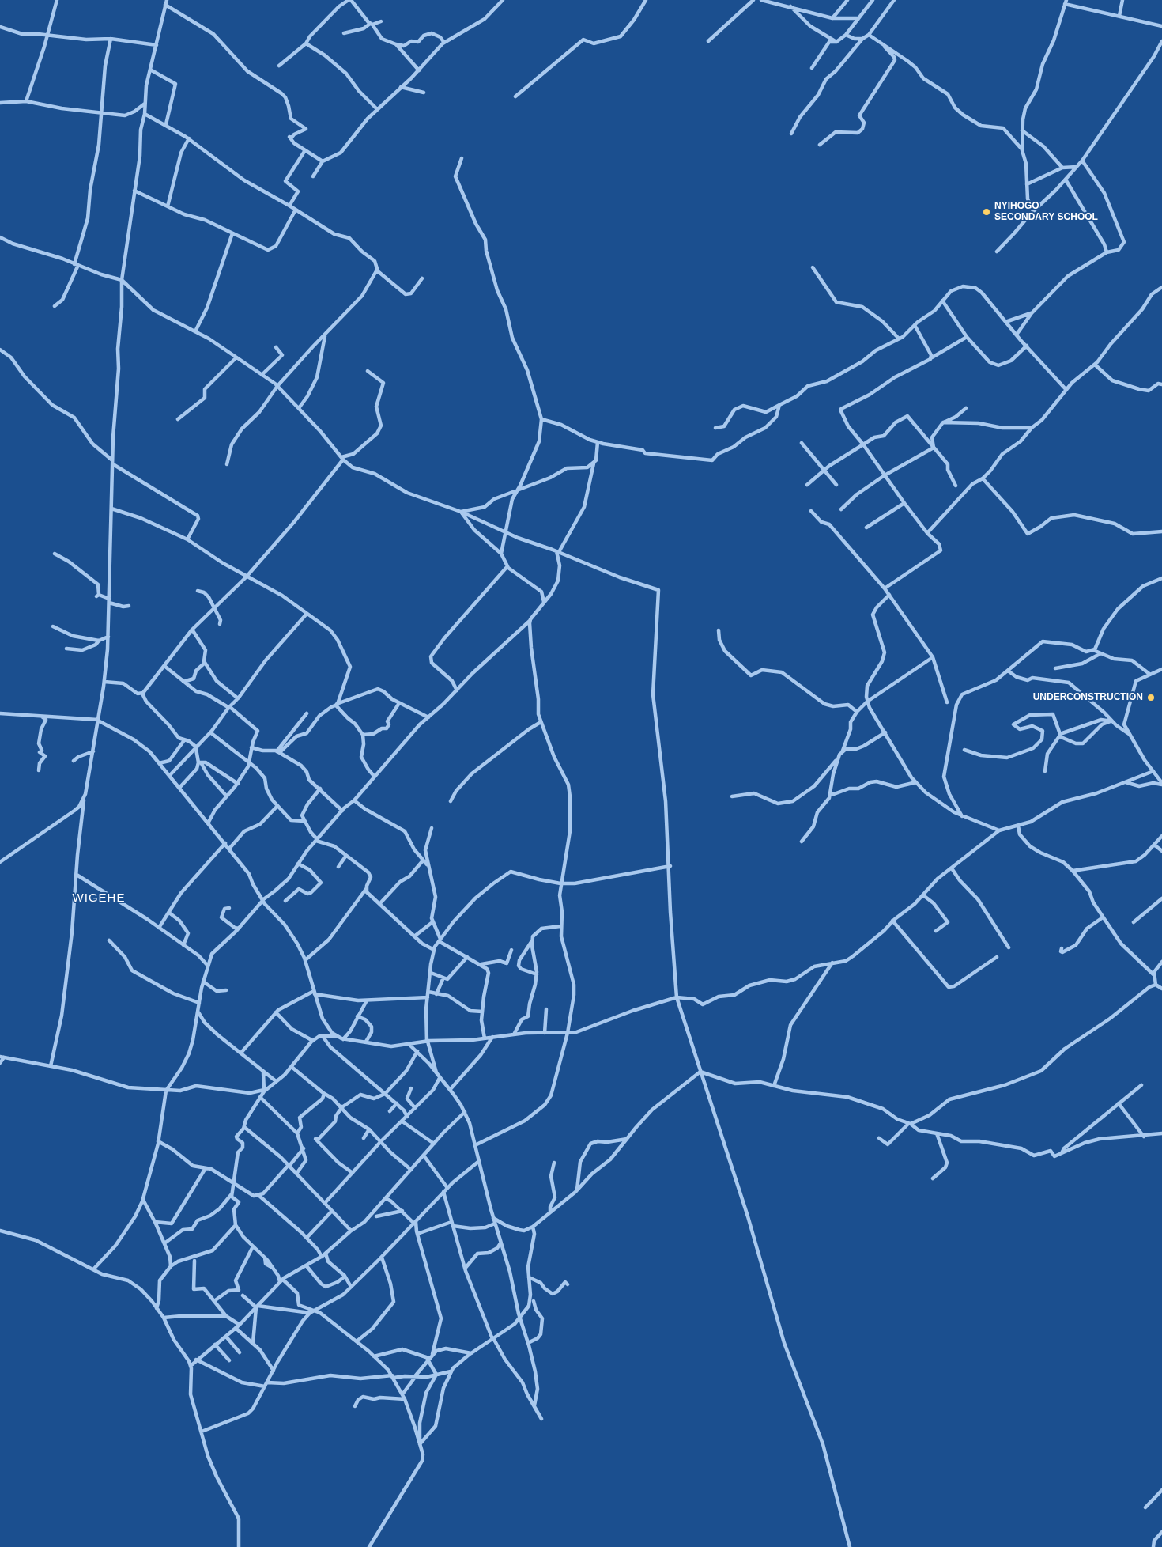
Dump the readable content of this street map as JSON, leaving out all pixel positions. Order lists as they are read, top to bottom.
{
  "districts": ["WIGEHE"],
  "places": ["NYIHOGO SECONDARY SCHOOL", "UNDERCONSTRUCTION"]
}
